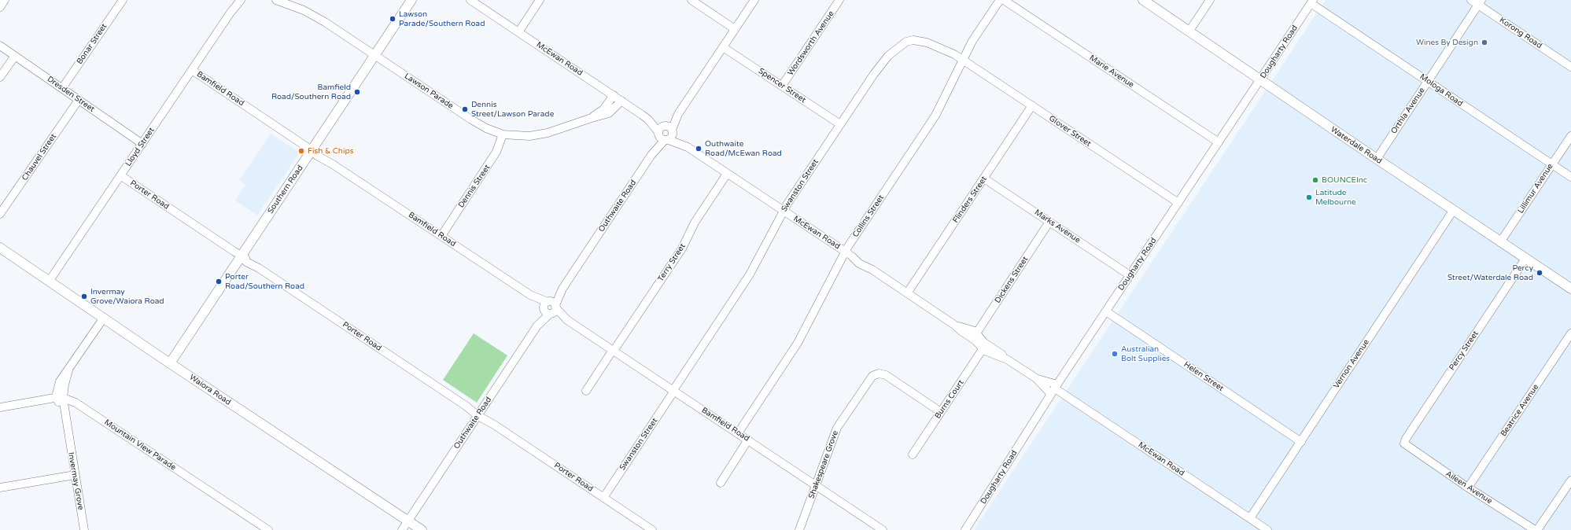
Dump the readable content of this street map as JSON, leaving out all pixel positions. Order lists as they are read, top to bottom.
{
  "streets": {
    "main road": ["Waterdale Road", "Southern Road", "Waiora Road"],
    "street": [
      "Korong Road",
      "Wordsworth Avenue",
      "Bonar Street",
      "Dougharty Road",
      "McEwan Road",
      "Marie Avenue",
      "Spencer Street",
      "Bamfield Road",
      "Mologa Road",
      "Lawson Parade",
      "Dresden Street",
      "Orthla Avenue",
      "Glover Street",
      "Lloyd Street",
      "Chauvel Street",
      "Swanston Street",
      "Dennis Street",
      "Lillimur Avenue",
      "Porter Road",
      "Flinders Street",
      "Outhwaite Road",
      "Collins Street",
      "Marks Avenue",
      "Terry Street",
      "Dickens Street",
      "Percy Street",
      "Vernon Avenue",
      "Helen Street",
      "Burns Court",
      "Beatrice Avenue",
      "Mountain View Parade",
      "Shakespeare Grove",
      "Invermay Grove",
      "Aileen Avenue"
    ]
  },
  "crossings": [
    ["Korong Road", "Orthla Avenue"],
    ["Wordsworth Avenue", "Spencer Street"],
    ["Bonar Street", "Dresden Street"],
    ["Dougharty Road", "McEwan Road"],
    ["Dougharty Road", "Marie Avenue"],
    ["Dougharty Road", "Mologa Road"],
    ["Dougharty Road", "Glover Street"],
    ["Dougharty Road", "Waterdale Road"],
    ["Dougharty Road", "Marks Avenue"],
    ["Dougharty Road", "Helen Street"],
    ["McEwan Road", "Lawson Parade"],
    ["McEwan Road", "Swanston Street"],
    ["McEwan Road", "Flinders Street"],
    ["McEwan Road", "Outhwaite Road"],
    ["McEwan Road", "Collins Street"],
    ["McEwan Road", "Terry Street"],
    ["McEwan Road", "Dickens Street"],
    ["McEwan Road", "Vernon Avenue"],
    ["McEwan Road", "Burns Court"],
    ["Spencer Street", "Swanston Street"],
    ["Spencer Street", "Outhwaite Road"],
    ["Bamfield Road", "Lloyd Street"],
    ["Bamfield Road", "Swanston Street"],
    ["Bamfield Road", "Dennis Street"],
    ["Bamfield Road", "Southern Road"],
    ["Bamfield Road", "Outhwaite Road"],
    ["Bamfield Road", "Collins Street"],
    ["Bamfield Road", "Terry Street"],
    ["Bamfield Road", "Shakespeare Grove"],
    ["Mologa Road", "Orthla Avenue"],
    ["Mologa Road", "Lillimur Avenue"],
    ["Lawson Parade", "Dennis Street"],
    ["Lawson Parade", "Southern Road"],
    ["Dresden Street", "Lloyd Street"],
    ["Dresden Street", "Chauvel Street"],
    ["Orthla Avenue", "Waterdale Road"],
    ["Glover Street", "Swanston Street"],
    ["Glover Street", "Flinders Street"],
    ["Glover Street", "Collins Street"],
    ["Waterdale Road", "Lillimur Avenue"],
    ["Waterdale Road", "Percy Street"],
    ["Waterdale Road", "Vernon Avenue"],
    ["Lloyd Street", "Porter Road"],
    ["Lloyd Street", "Waiora Road"],
    ["Swanston Street", "Porter Road"],
    ["Swanston Street", "Collins Street"],
    ["Southern Road", "Porter Road"],
    ["Southern Road", "Waiora Road"],
    ["Porter Road", "Outhwaite Road"],
    ["Flinders Street", "Marks Avenue"],
    ["Outhwaite Road", "Waiora Road"],
    ["Marks Avenue", "Dickens Street"],
    ["Percy Street", "Aileen Avenue"],
    ["Vernon Avenue", "Helen Street"],
    ["Waiora Road", "Invermay Grove"],
    ["Burns Court", "Shakespeare Grove"],
    ["Beatrice Avenue", "Aileen Avenue"],
    ["Mountain View Parade", "Invermay Grove"]
  ],
  "places": [
    "Lawson Parade/Southern Road",
    "Wines By Design",
    "Bamfield Road/Southern Road",
    "Dennis Street/Lawson Parade",
    "Outhwaite Road/McEwan Road",
    "Fish & Chips",
    "BOUNCEInc",
    "Latitude Melbourne",
    "Percy Street/Waterdale Road",
    "Porter Road/Southern Road",
    "Invermay Grove/Waiora Road",
    "Australian Bolt Supplies"
  ]
}
